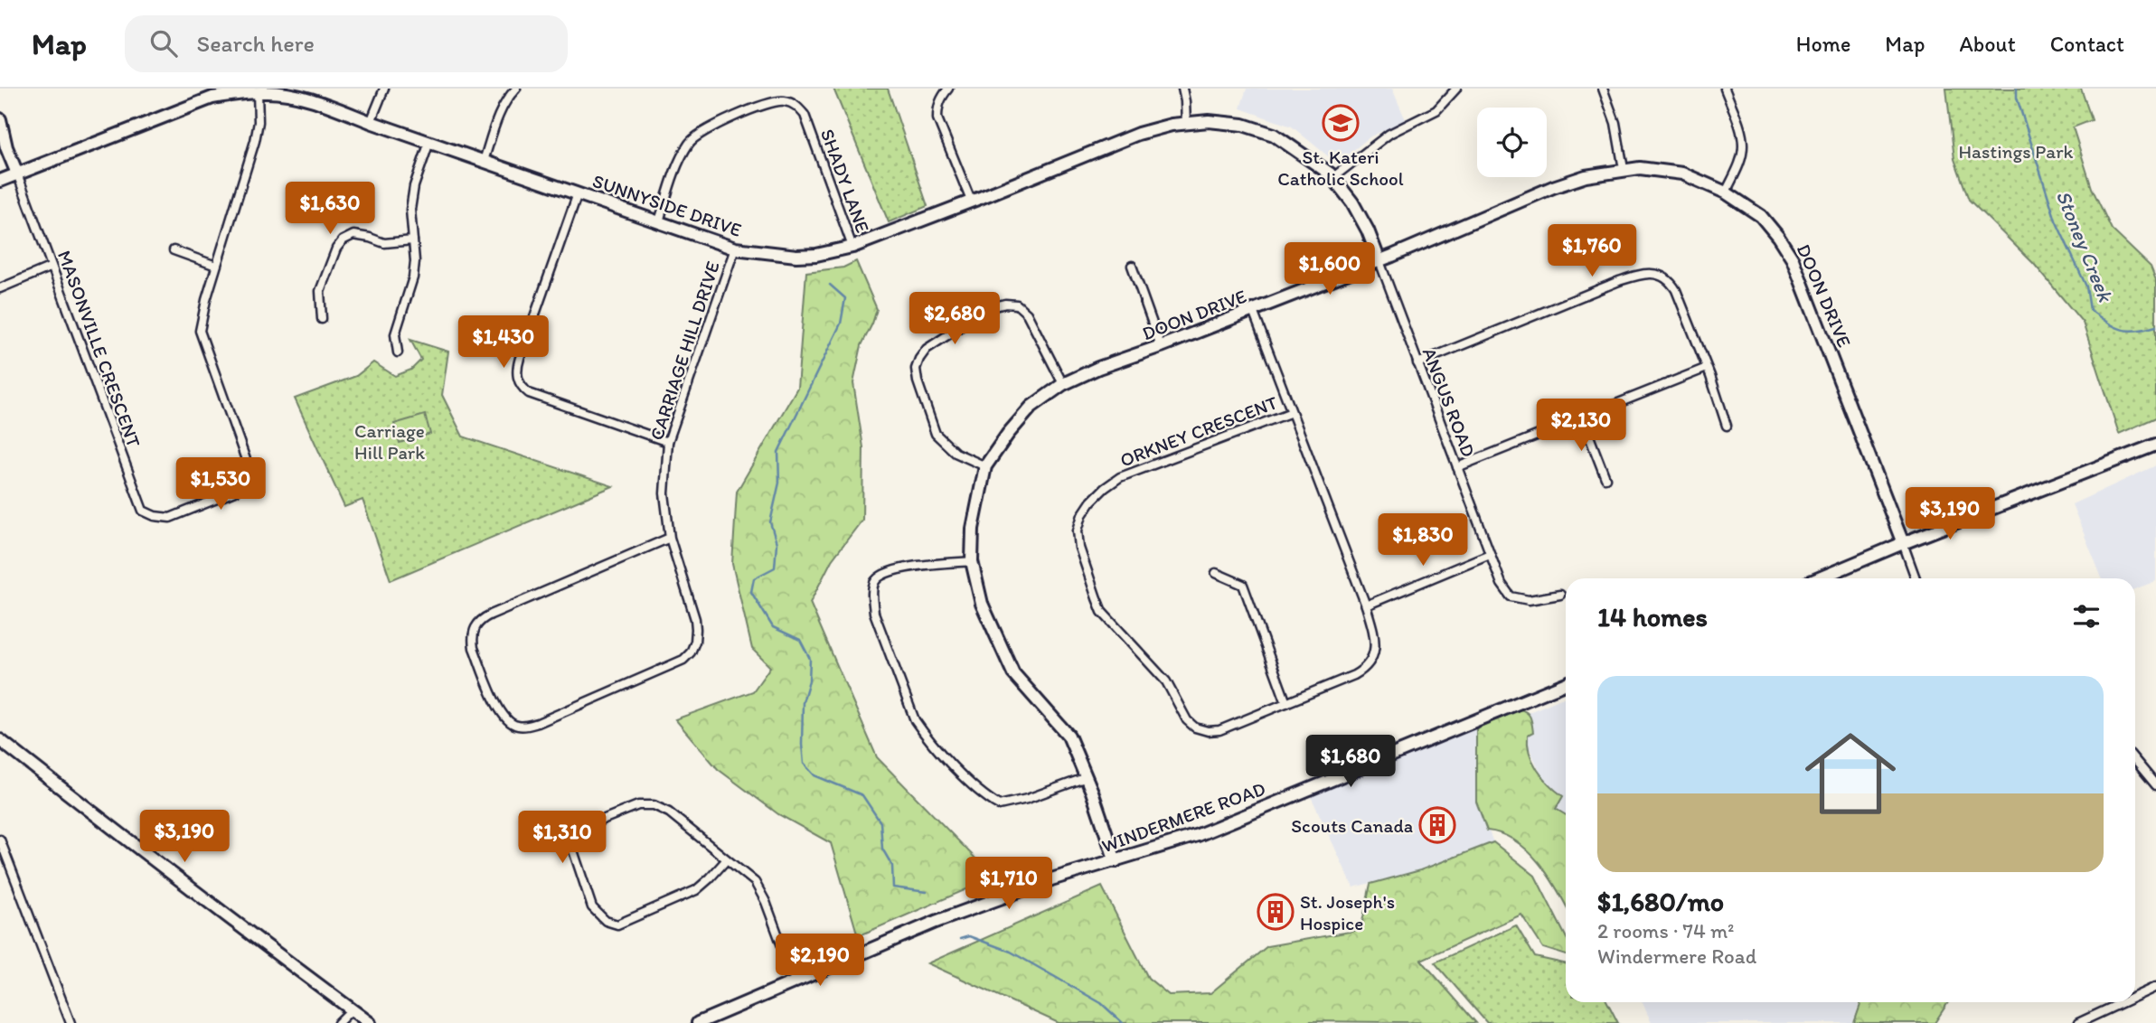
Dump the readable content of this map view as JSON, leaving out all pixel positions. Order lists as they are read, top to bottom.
{
  "streets": {
    "street": [
      "SHADY LANE",
      "SUNNYSIDE DRIVE",
      "DOON DRIVE",
      "MASONVILLE CRESCENT",
      "CARRIAGE HILL DRIVE",
      "ANGUS ROAD",
      "ORKNEY CRESCENT",
      "WINDERMERE ROAD"
    ]
  },
  "crossings": [
    ["SHADY LANE", "SUNNYSIDE DRIVE"],
    ["SUNNYSIDE DRIVE", "DOON DRIVE"],
    ["SUNNYSIDE DRIVE", "MASONVILLE CRESCENT"],
    ["SUNNYSIDE DRIVE", "CARRIAGE HILL DRIVE"],
    ["SUNNYSIDE DRIVE", "ANGUS ROAD"],
    ["DOON DRIVE", "ANGUS ROAD"],
    ["DOON DRIVE", "ORKNEY CRESCENT"],
    ["DOON DRIVE", "WINDERMERE ROAD"]
  ],
  "water": ["Stoney Creek"],
  "parks": ["Hastings Park", "Carriage Hill Park"],
  "places": {
    "school or university": ["St. Kateri Catholic School"],
    "building": ["Scouts Canada", "St. Joseph's Hospice"]
  },
  "page": {
    "header": "Map",
    "search": "Search here",
    "nav": [
      "Home",
      "Map",
      "About",
      "Contact"
    ],
    "price": [
      "$1,630",
      "$1,760",
      "$1,600",
      "$2,680",
      "$1,430",
      "$2,130",
      "$1,530",
      "$3,190",
      "$1,830",
      "$1,680",
      "$3,190",
      "$1,310",
      "$1,710",
      "$2,190"
    ],
    "heading": "14 homes",
    "list": [
      {
        "name": "$1,680/mo",
        "note": "2 rooms · 74 m² · Windermere Road"
      }
    ]
  }
}
